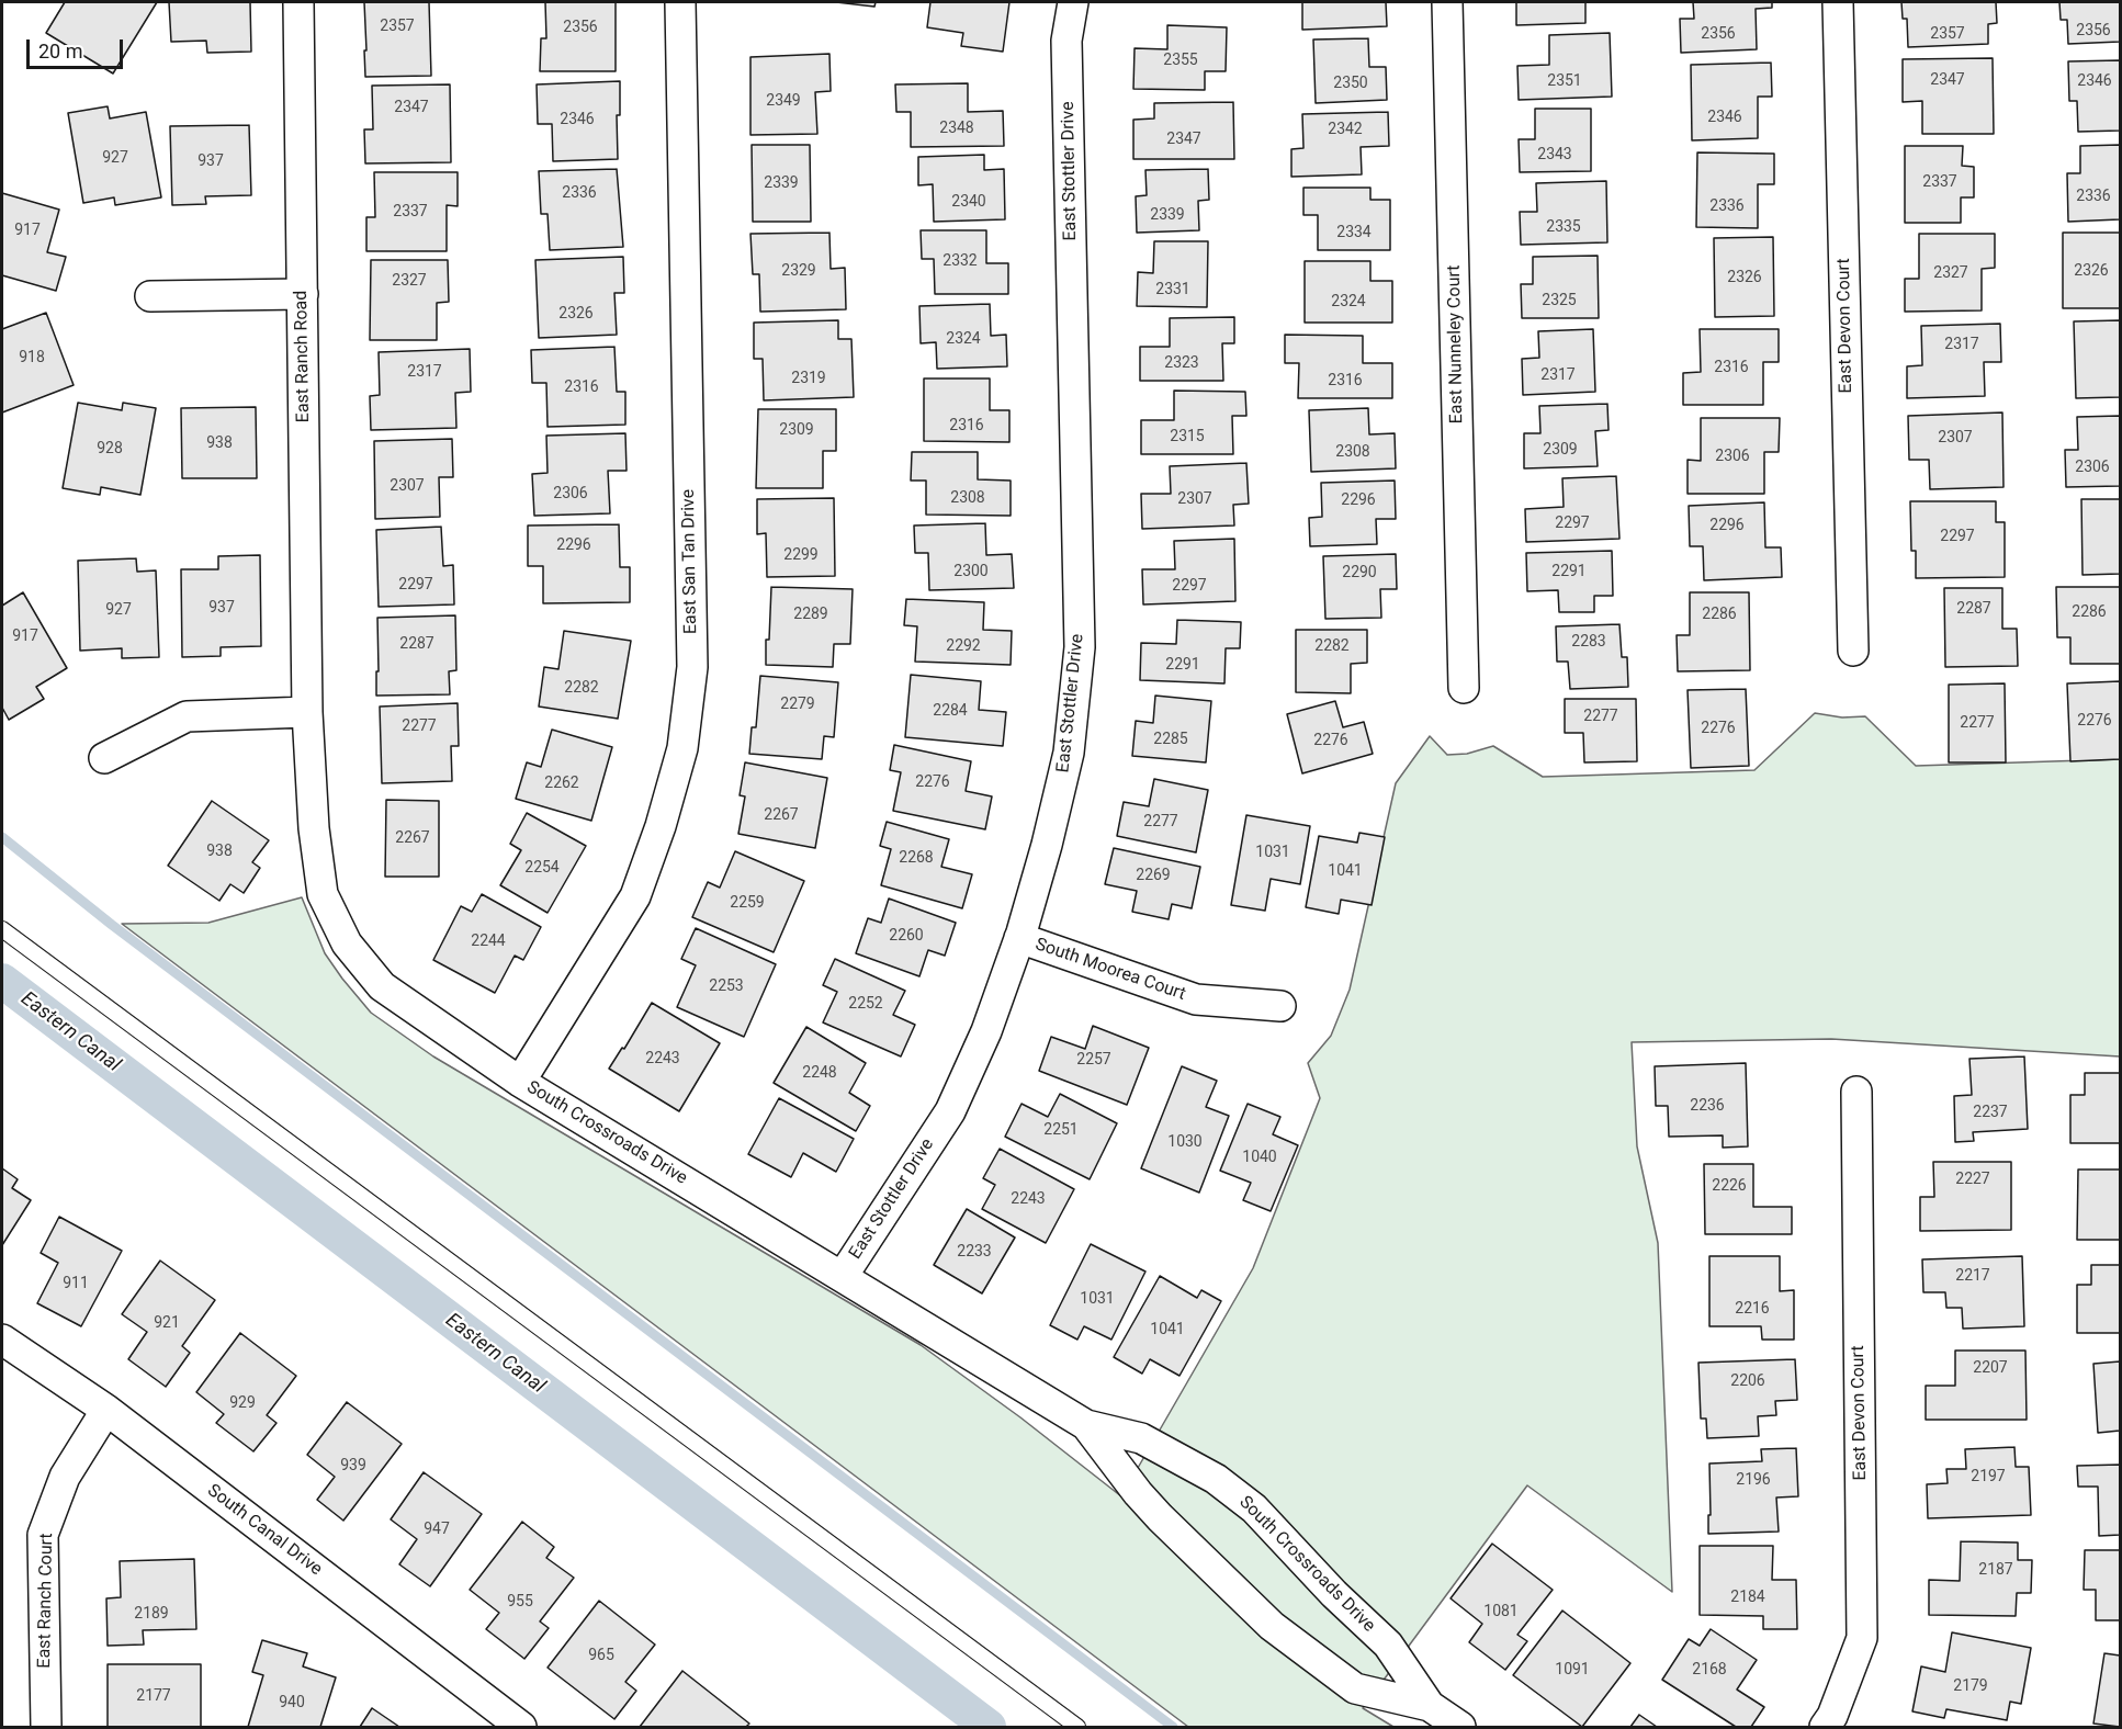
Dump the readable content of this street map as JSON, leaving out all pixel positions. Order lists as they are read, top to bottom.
{
  "streets": {
    "street": [
      "East Stottler Drive",
      "East Devon Court",
      "East Nunneley Court",
      "East Ranch Road",
      "East San Tan Drive",
      "South Moorea Court",
      "South Crossroads Drive",
      "South Canal Drive",
      "East Ranch Court"
    ]
  },
  "crossings": [
    ["East Stottler Drive", "South Moorea Court"],
    ["East Stottler Drive", "South Crossroads Drive"],
    ["East Ranch Road", "South Crossroads Drive"],
    ["East San Tan Drive", "South Crossroads Drive"],
    ["South Canal Drive", "East Ranch Court"]
  ],
  "water": ["Eastern Canal"],
  "house_numbers": [
    "2357",
    "2356",
    "2356",
    "2356",
    "2357",
    "2355",
    "2347",
    "2351",
    "2346",
    "2350",
    "2349",
    "2347",
    "2346",
    "2346",
    "2348",
    "2342",
    "2347",
    "2343",
    "927",
    "937",
    "2337",
    "2339",
    "2336",
    "2336",
    "2340",
    "2336",
    "2337",
    "2339",
    "2335",
    "917",
    "2334",
    "2332",
    "2329",
    "2326",
    "2327",
    "2326",
    "2327",
    "2331",
    "2325",
    "2324",
    "2326",
    "2324",
    "2317",
    "918",
    "2323",
    "2316",
    "2317",
    "2317",
    "2319",
    "2316",
    "2316",
    "2316",
    "2309",
    "2315",
    "2307",
    "938",
    "928",
    "2309",
    "2308",
    "2306",
    "2306",
    "2307",
    "2306",
    "2308",
    "2307",
    "2296",
    "2297",
    "2296",
    "2297",
    "2296",
    "2299",
    "2300",
    "2291",
    "2290",
    "2297",
    "2297",
    "937",
    "2287",
    "927",
    "2286",
    "2289",
    "2286",
    "917",
    "2283",
    "2287",
    "2292",
    "2282",
    "2291",
    "2282",
    "2279",
    "2284",
    "2277",
    "2276",
    "2277",
    "2277",
    "2276",
    "2285",
    "2276",
    "2276",
    "2262",
    "2267",
    "2277",
    "2267",
    "938",
    "1031",
    "2268",
    "2254",
    "1041",
    "2269",
    "2259",
    "2260",
    "2244",
    "2253",
    "2252",
    "2243",
    "2257",
    "2248",
    "2236",
    "2237",
    "2251",
    "1030",
    "1040",
    "2227",
    "2226",
    "2243",
    "2233",
    "2217",
    "911",
    "1031",
    "2216",
    "921",
    "1041",
    "2207",
    "2206",
    "929",
    "939",
    "2197",
    "2196",
    "947",
    "2187",
    "2184",
    "955",
    "1081",
    "2189",
    "965",
    "1091",
    "2168",
    "2179",
    "2177",
    "940"
  ],
  "scale_bar": "20 m"
}
